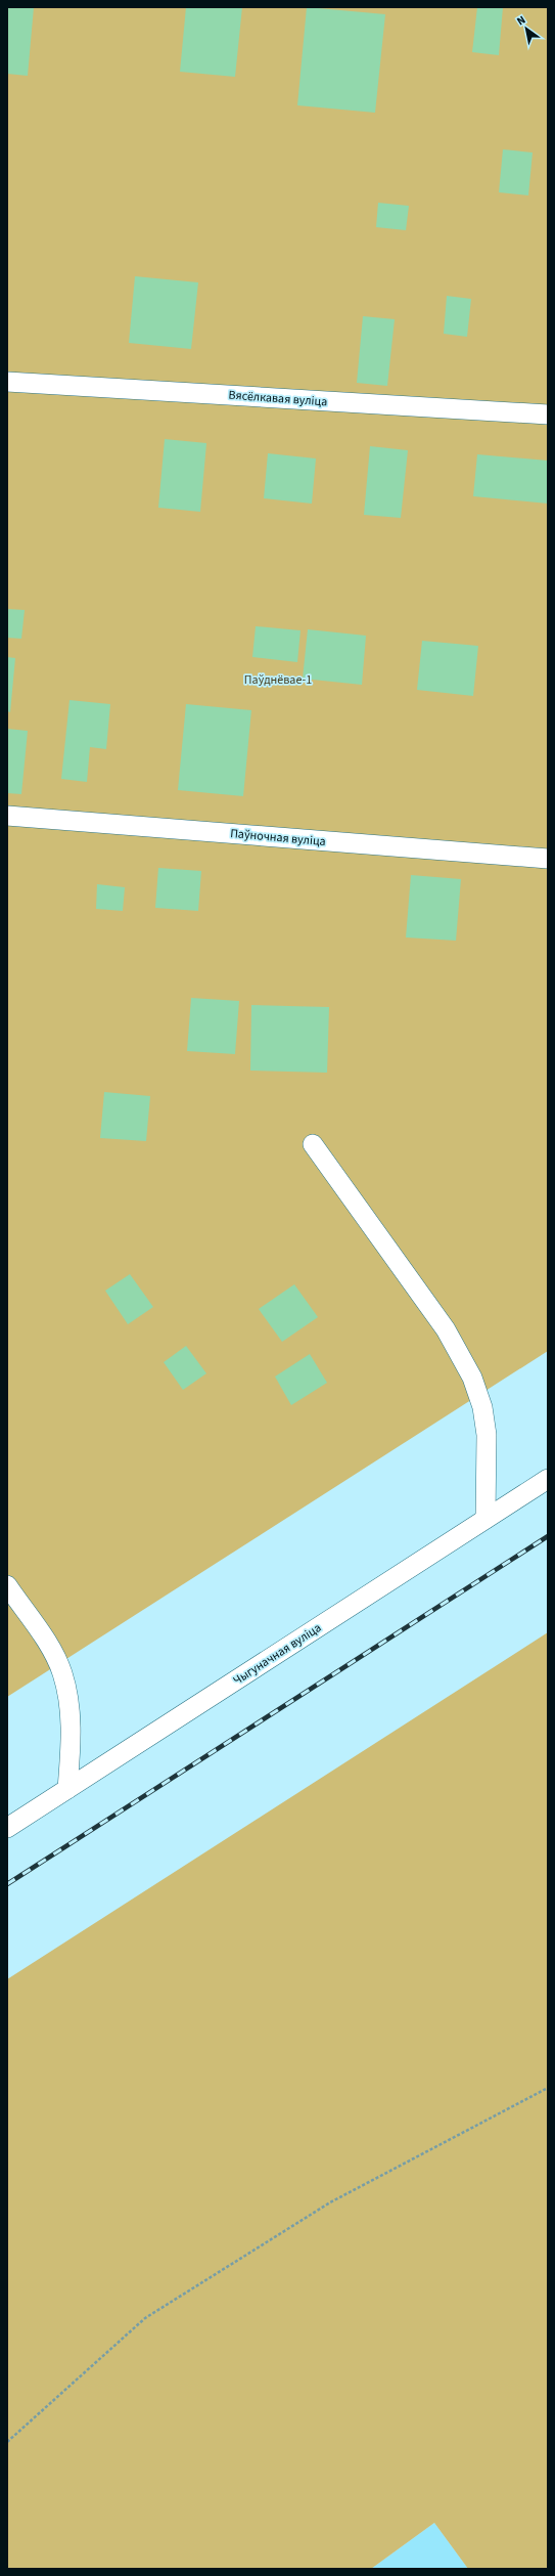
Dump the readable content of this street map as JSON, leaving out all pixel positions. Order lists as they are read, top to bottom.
{
  "streets": {
    "lane": ["Вясёлкавая вуліца", "Паўночная вуліца", "Чыгуначная вуліца"]
  },
  "parks": ["Паўднёвае-1"],
  "north": "top left"
}
